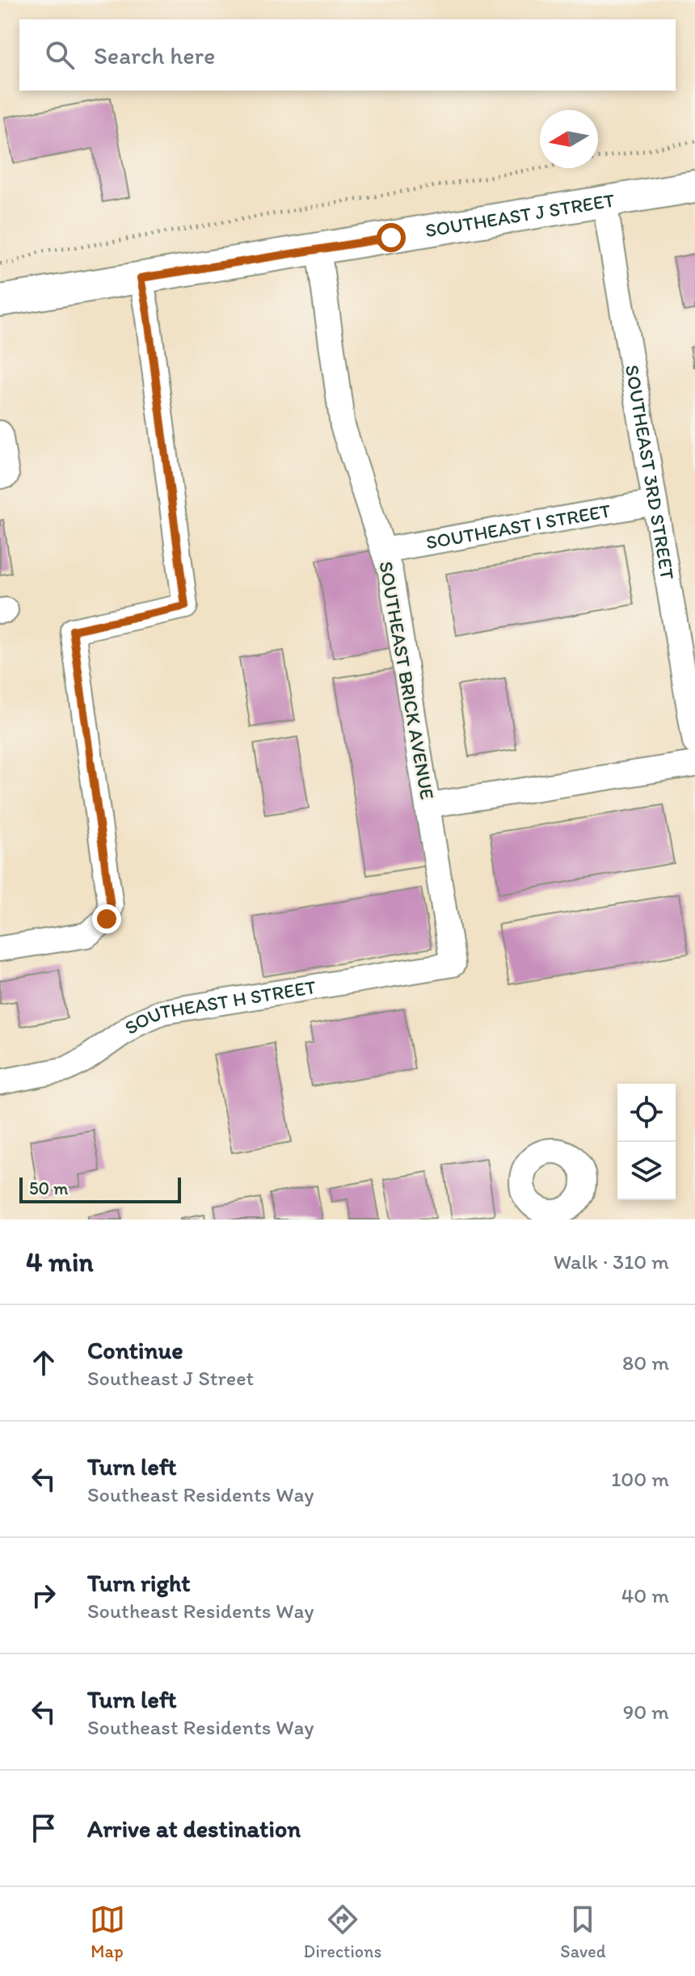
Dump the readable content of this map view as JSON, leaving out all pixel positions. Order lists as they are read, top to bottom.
{
  "streets": {
    "main road": ["SOUTHEAST J STREET"],
    "street": [
      "SOUTHEAST 3RD STREET",
      "SOUTHEAST I STREET",
      "SOUTHEAST BRICK AVENUE",
      "SOUTHEAST H STREET"
    ]
  },
  "crossings": [
    ["SOUTHEAST J STREET", "SOUTHEAST 3RD STREET"],
    ["SOUTHEAST J STREET", "SOUTHEAST BRICK AVENUE"],
    ["SOUTHEAST 3RD STREET", "SOUTHEAST I STREET"],
    ["SOUTHEAST I STREET", "SOUTHEAST BRICK AVENUE"],
    ["SOUTHEAST BRICK AVENUE", "SOUTHEAST H STREET"]
  ],
  "scale_bar": "50 m",
  "north": "left",
  "page": {
    "search": "Search here",
    "scale": "50 m",
    "heading": ["4 min", "Walk · 310 m"],
    "list": [
      ["Continue", "Southeast J Street", "80 m"],
      ["Turn left", "Southeast Residents Way", "100 m"],
      ["Turn right", "Southeast Residents Way", "40 m"],
      ["Turn left", "Southeast Residents Way", "90 m"],
      "Arrive at destination"
    ],
    "nav": ["Map", "Directions", "Saved"]
  }
}
